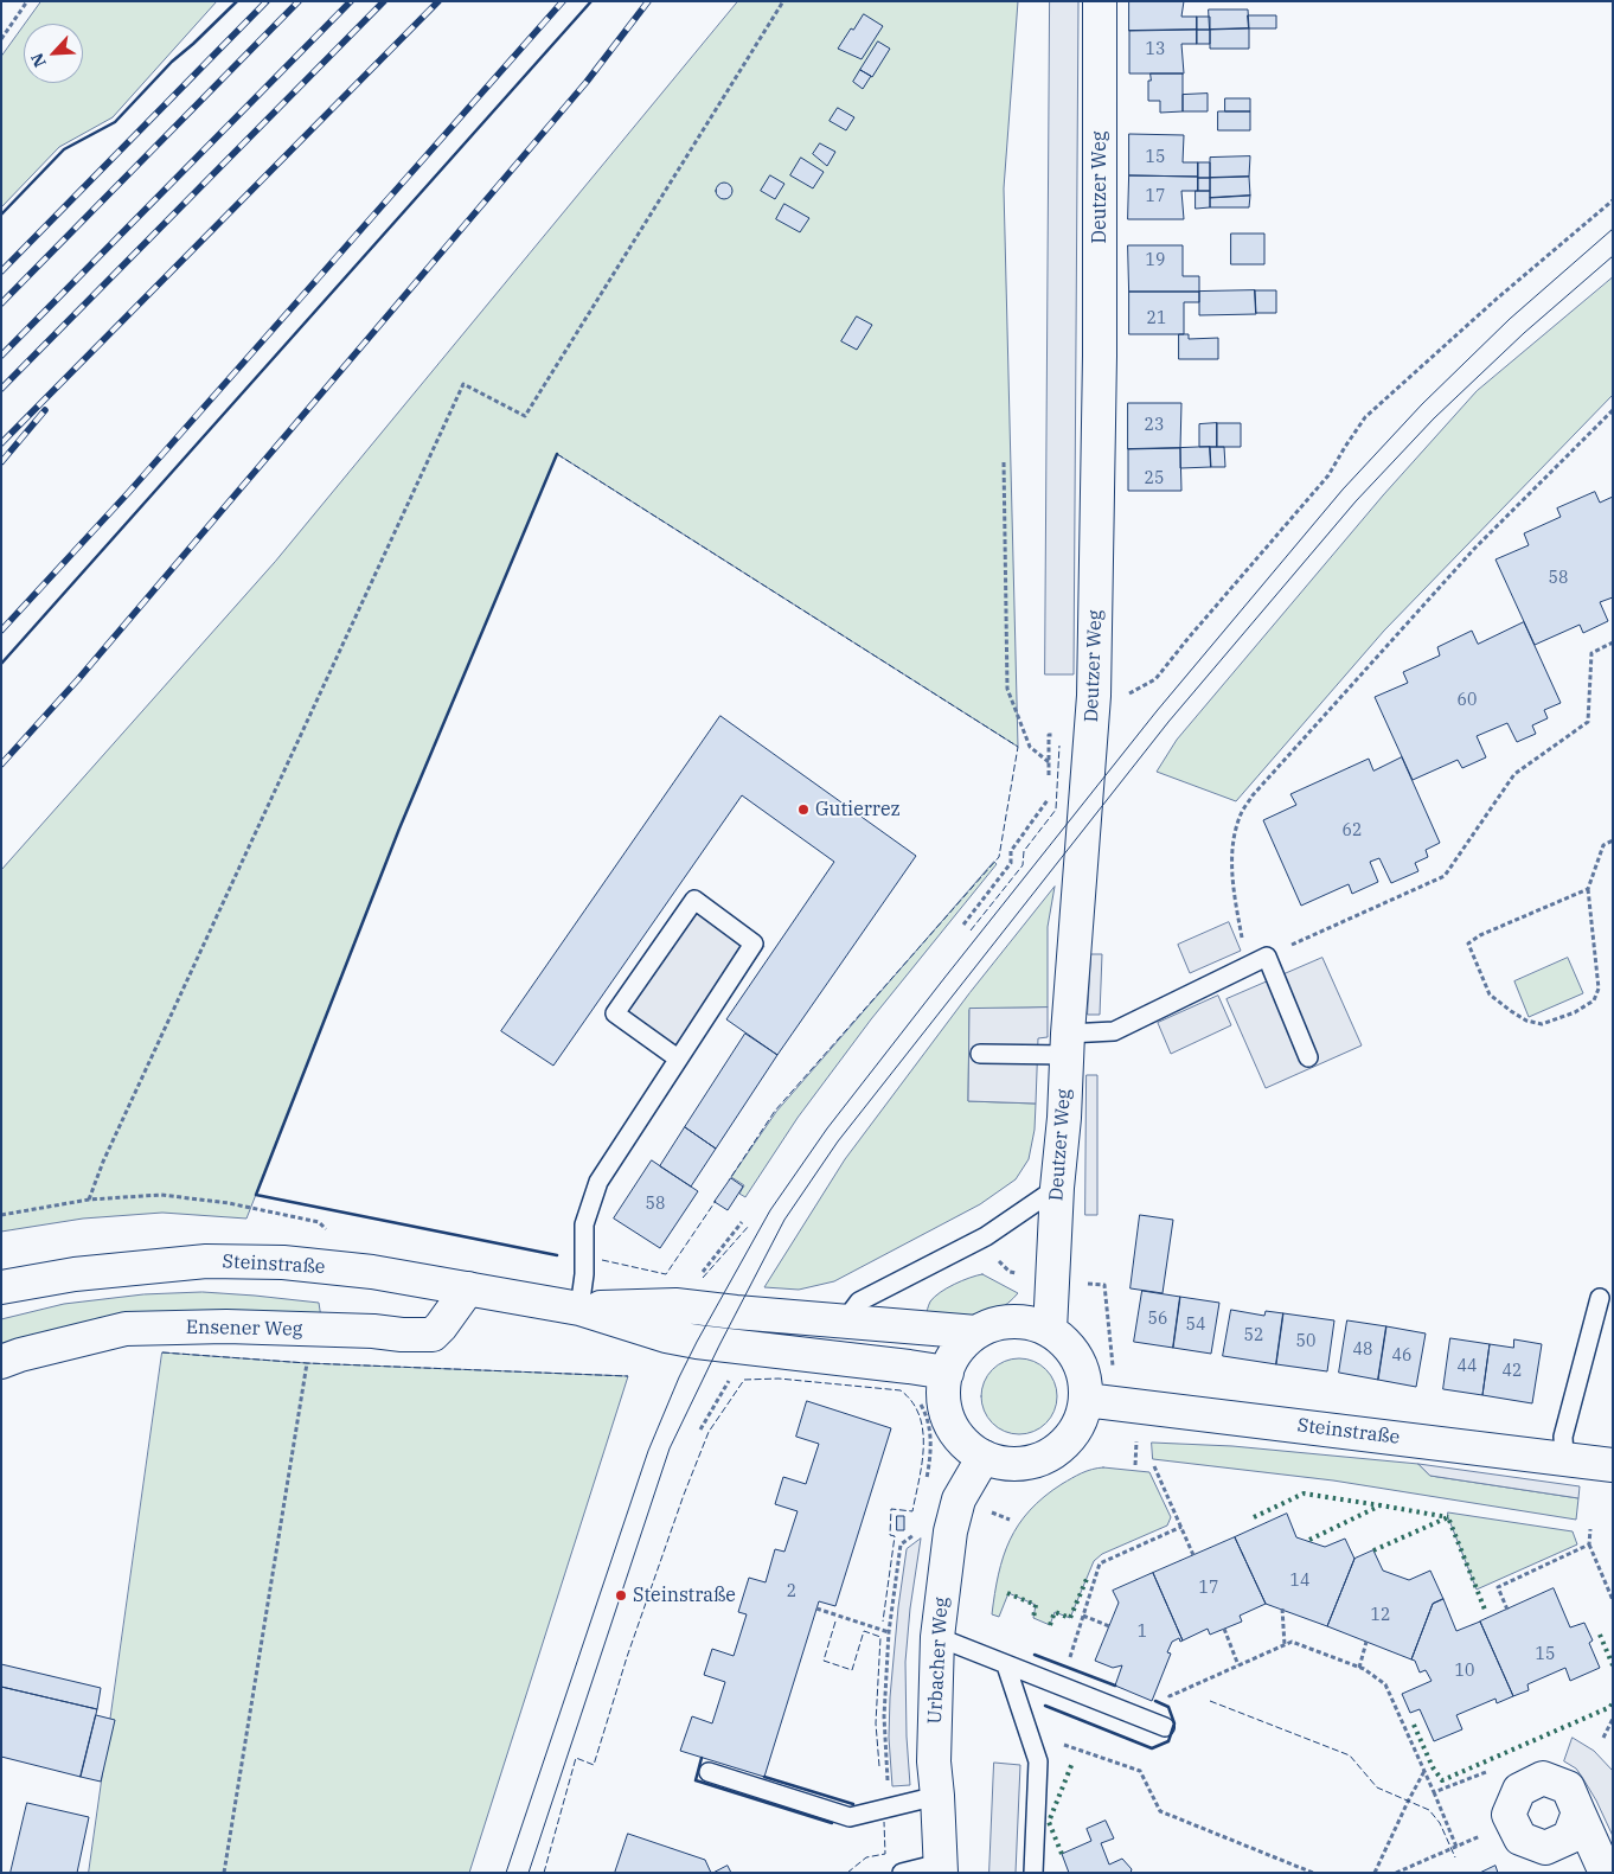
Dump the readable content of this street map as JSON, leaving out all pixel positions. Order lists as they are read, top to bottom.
{
  "streets": {
    "main road": [
      "Deutzer Weg",
      "Steinstraße",
      "Ensener Weg",
      "Urbacher Weg"
    ]
  },
  "crossings": [
    ["Deutzer Weg", "Steinstraße"],
    ["Deutzer Weg", "Urbacher Weg"],
    ["Steinstraße", "Ensener Weg"],
    ["Steinstraße", "Urbacher Weg"]
  ],
  "places": ["Gutierrez", "Steinstraße"],
  "house_numbers": [
    "13",
    "15",
    "17",
    "19",
    "21",
    "23",
    "25",
    "58",
    "60",
    "62",
    "58",
    "56",
    "54",
    "52",
    "50",
    "48",
    "46",
    "44",
    "42",
    "14",
    "17",
    "2",
    "12",
    "1",
    "15",
    "10"
  ],
  "north": "bottom left"
}
